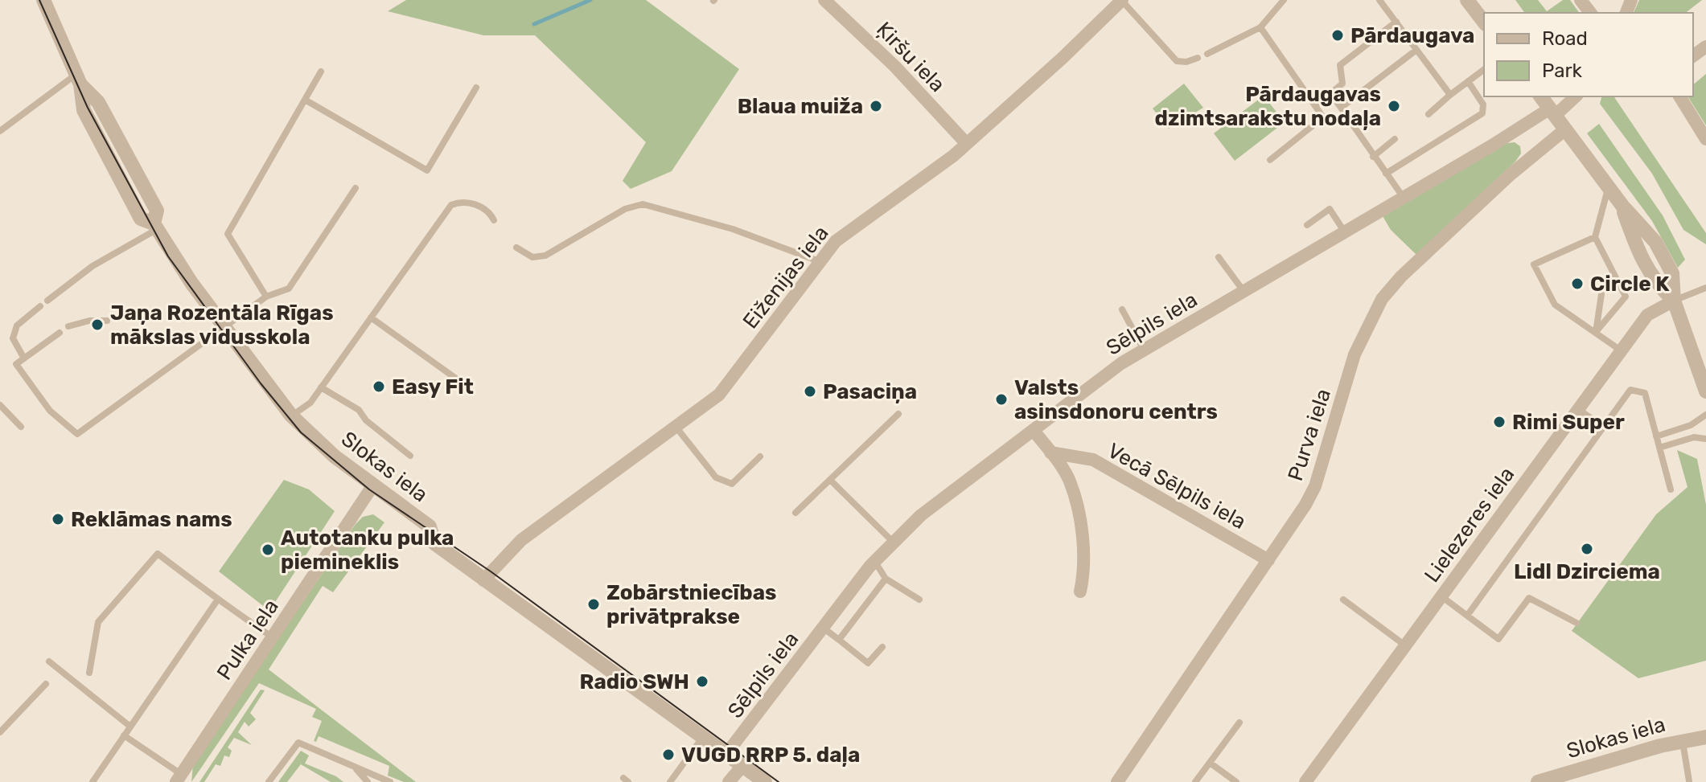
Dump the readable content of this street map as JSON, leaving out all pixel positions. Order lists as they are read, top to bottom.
{
  "streets": {
    "street": [
      "Ķiršu iela",
      "Eiženijas iela",
      "Sēlpils iela",
      "Purva iela",
      "Slokas iela",
      "Vecā Sēlpils iela",
      "Lielezeres iela",
      "Pulka iela"
    ]
  },
  "crossings": [
    ["Ķiršu iela", "Eiženijas iela"],
    ["Eiženijas iela", "Slokas iela"],
    ["Sēlpils iela", "Slokas iela"],
    ["Purva iela", "Vecā Sēlpils iela"],
    ["Slokas iela", "Pulka iela"]
  ],
  "places": [
    "Pārdaugava",
    "Blaua muiža",
    "Pārdaugavas dzimtsarakstu nodaļa",
    "Circle K",
    "Jaņa Rozentāla Rīgas mākslas vidusskola",
    "Easy Fit",
    "Pasaciņa",
    "Valsts asinsdonoru centrs",
    "Rimi Super",
    "Reklāmas nams",
    "Lidl Dzirciema",
    "Autotanku pulka piemineklis",
    "Zobārstniecības privātprakse",
    "Radio SWH",
    "VUGD RRP 5. daļa"
  ],
  "legend": ["Road", "Park"]
}
